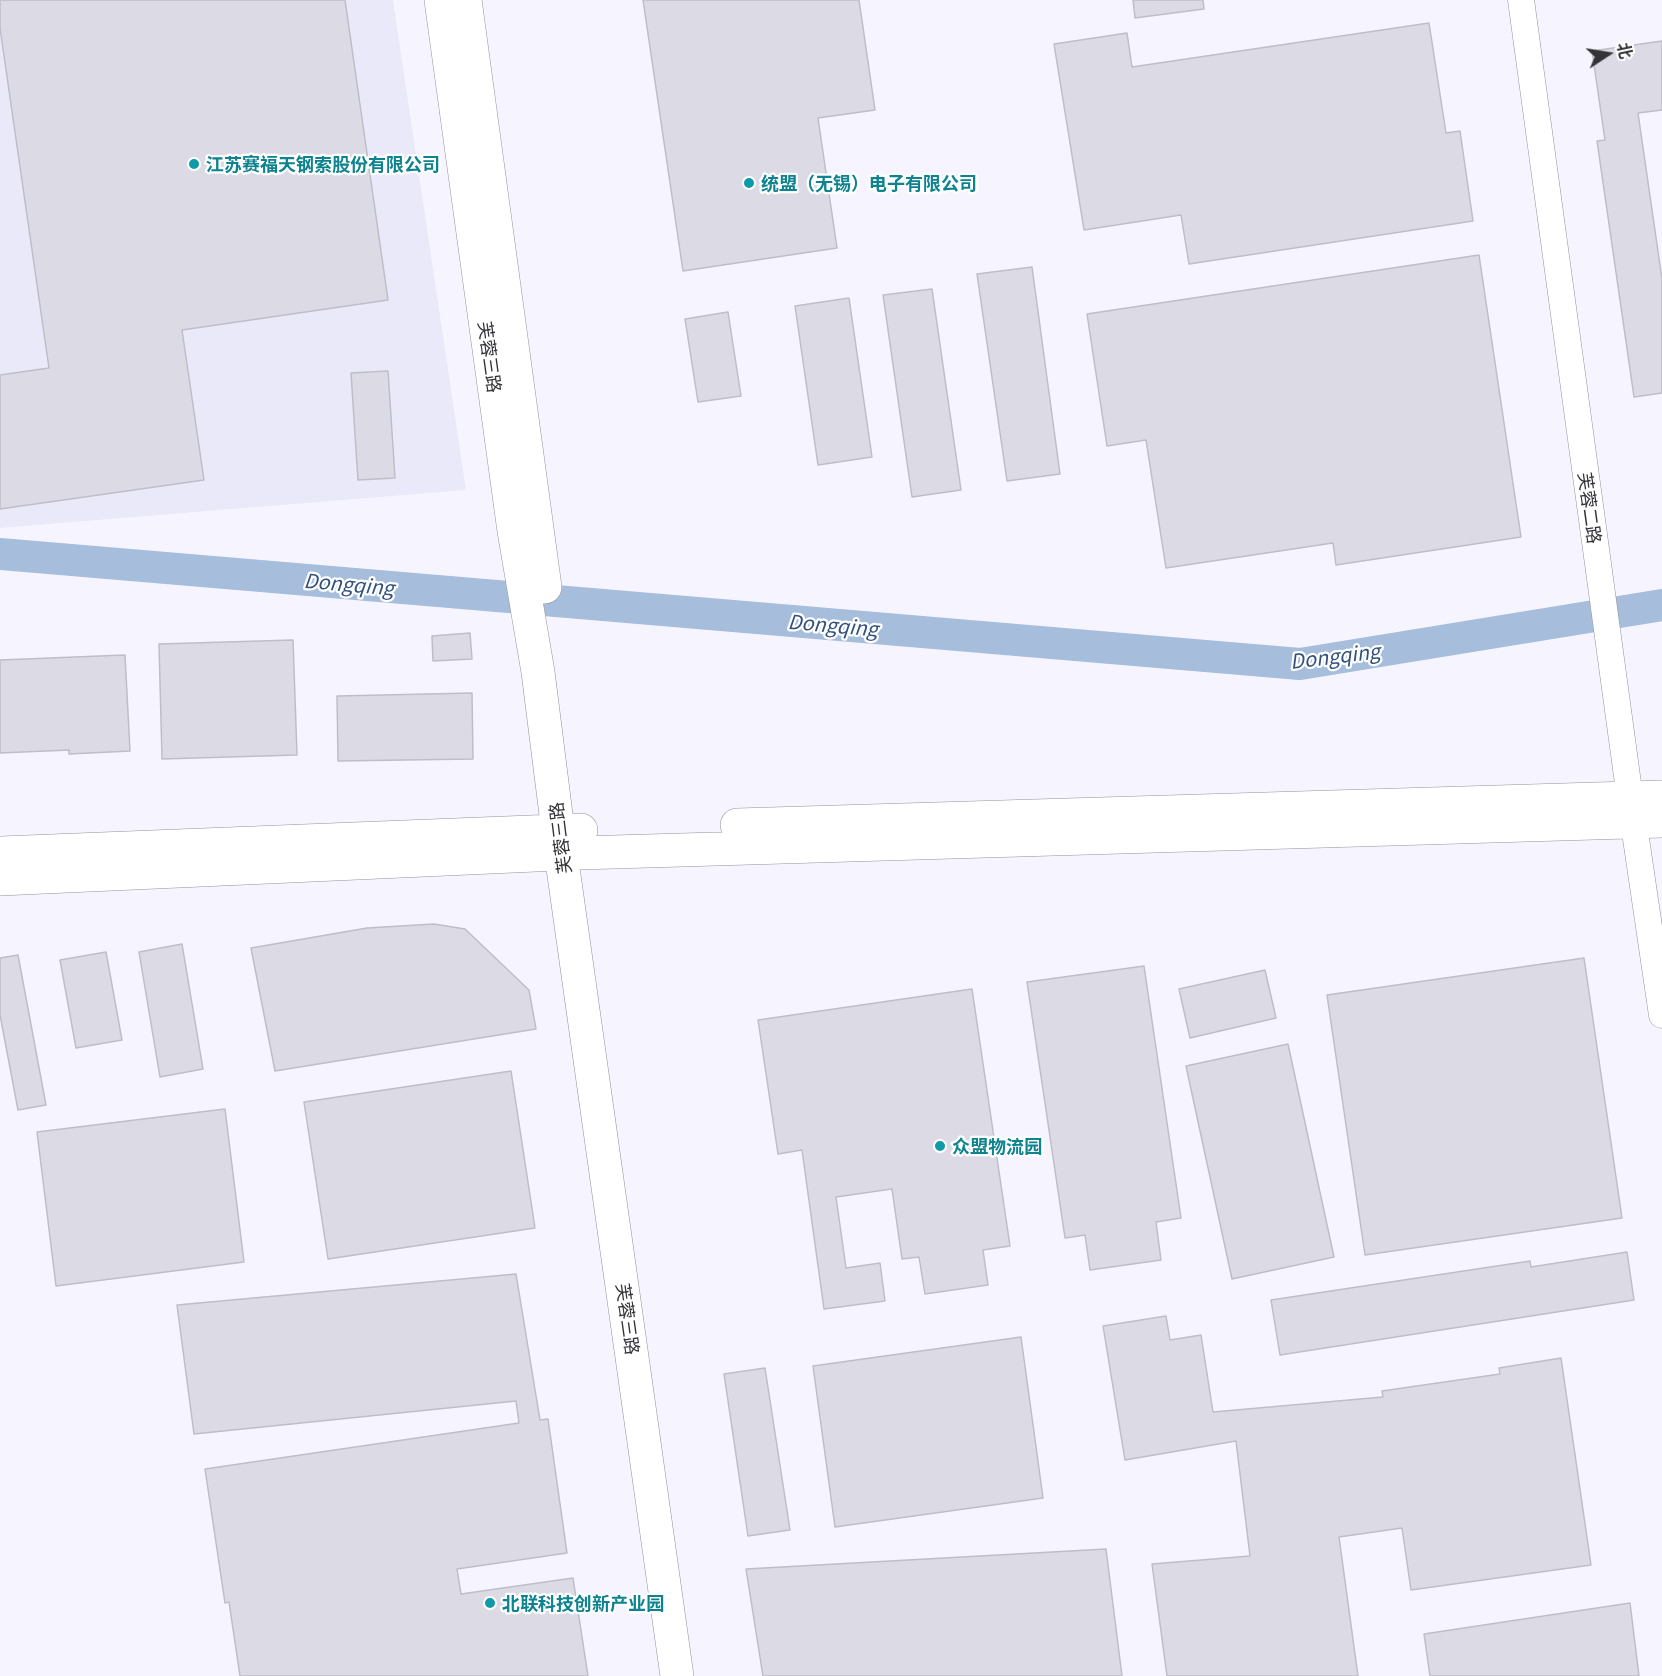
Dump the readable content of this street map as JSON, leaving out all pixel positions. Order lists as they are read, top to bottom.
{
  "streets": {
    "main road": ["芙蓉三路"],
    "street": ["芙蓉二路"]
  },
  "water": ["Dongqing"],
  "places": [
    "江苏赛福天钢索股份有限公司",
    "统盟（无锡）电子有限公司",
    "众盟物流园",
    "北联科技创新产业园"
  ],
  "north": "right"
}
